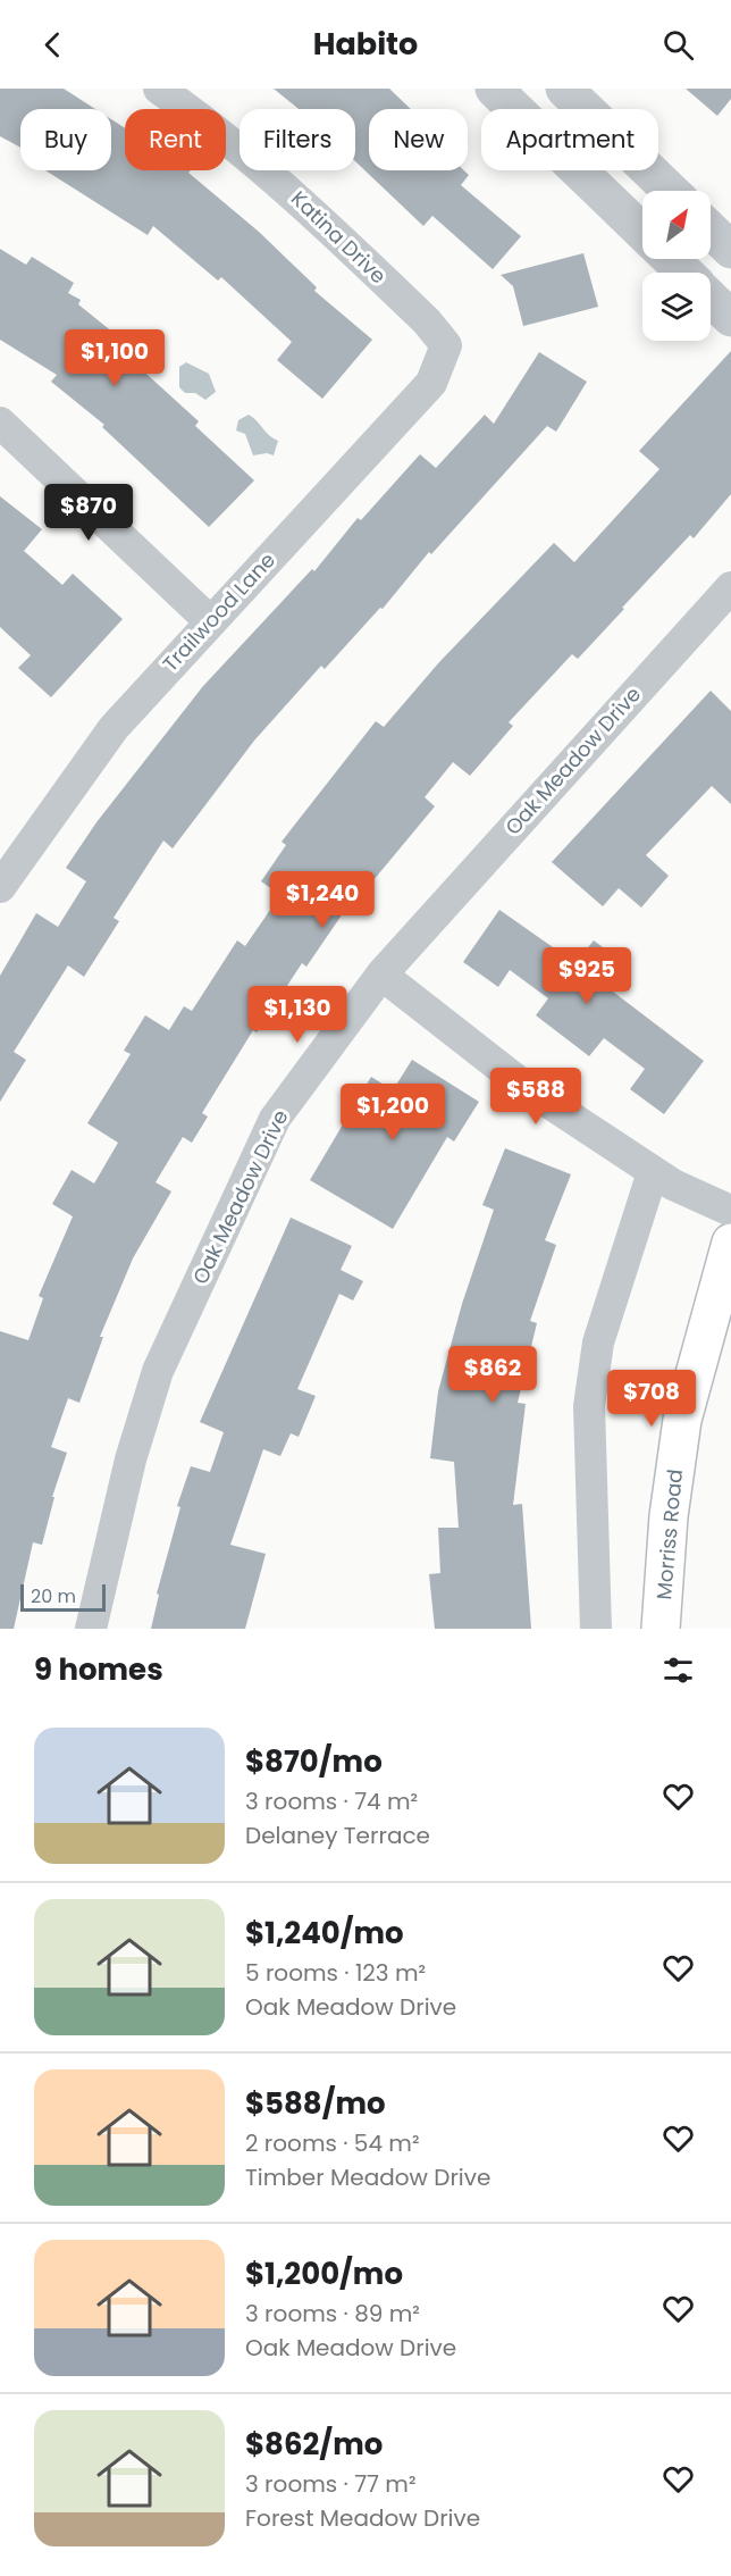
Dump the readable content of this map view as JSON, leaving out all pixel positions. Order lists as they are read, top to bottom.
{
  "streets": {
    "main road": ["Morriss Road"],
    "street": ["Katina Drive", "Trailwood Lane", "Oak Meadow Drive"]
  },
  "crossings": [
    ["Katina Drive", "Trailwood Lane"]
  ],
  "scale_bar": "20 m",
  "north": "top right",
  "page": {
    "header": "Habito",
    "chip": [
      "Buy",
      "Rent",
      "Filters",
      "New",
      "Apartment"
    ],
    "price": [
      "$1,100",
      "$870",
      "$1,240",
      "$925",
      "$1,130",
      "$588",
      "$1,200",
      "$862",
      "$708"
    ],
    "scale": "20 m",
    "heading": "9 homes",
    "list": [
      {
        "name": "$870/mo",
        "note": "3 rooms · 74 m² · Delaney Terrace"
      },
      {
        "name": "$1,240/mo",
        "note": "5 rooms · 123 m² · Oak Meadow Drive"
      },
      {
        "name": "$588/mo",
        "note": "2 rooms · 54 m² · Timber Meadow Drive"
      },
      {
        "name": "$1,200/mo",
        "note": "3 rooms · 89 m² · Oak Meadow Drive"
      },
      {
        "name": "$862/mo",
        "note": "3 rooms · 77 m² · Forest Meadow Drive"
      }
    ]
  }
}
